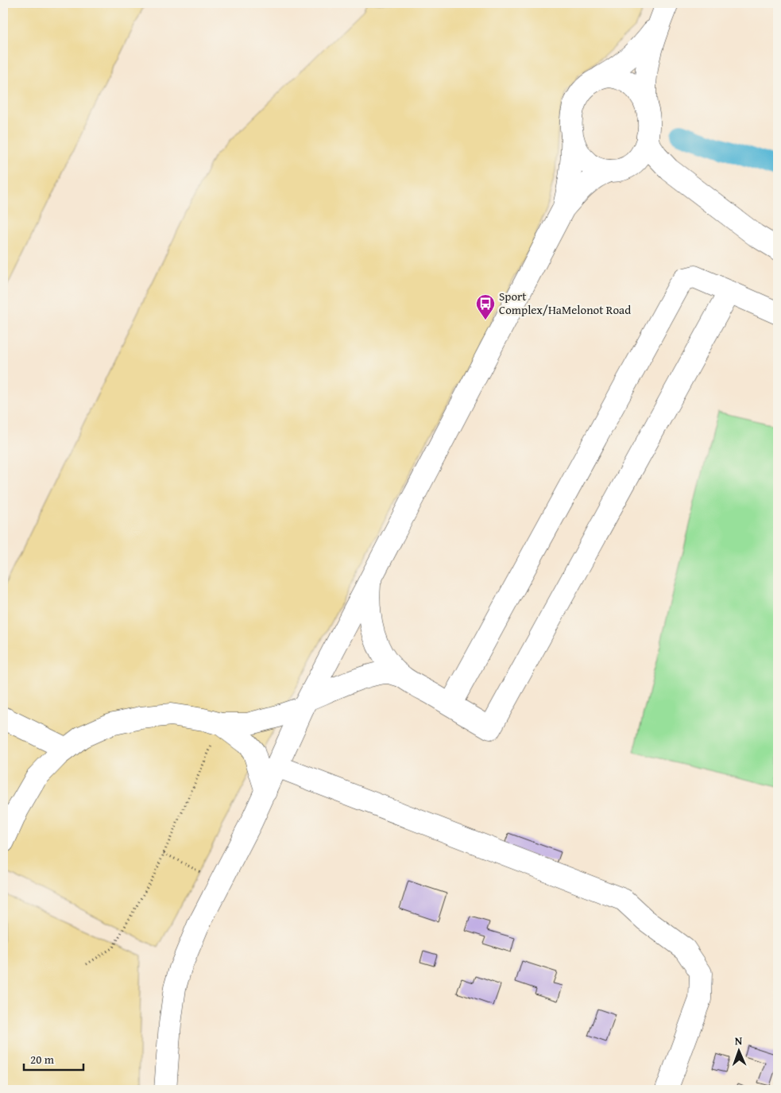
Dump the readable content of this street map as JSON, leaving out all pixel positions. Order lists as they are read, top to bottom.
{
  "places": {
    "bus stop": ["Sport Complex/HaMelonot Road"]
  },
  "scale_bar": "20 m",
  "north": "top"
}
